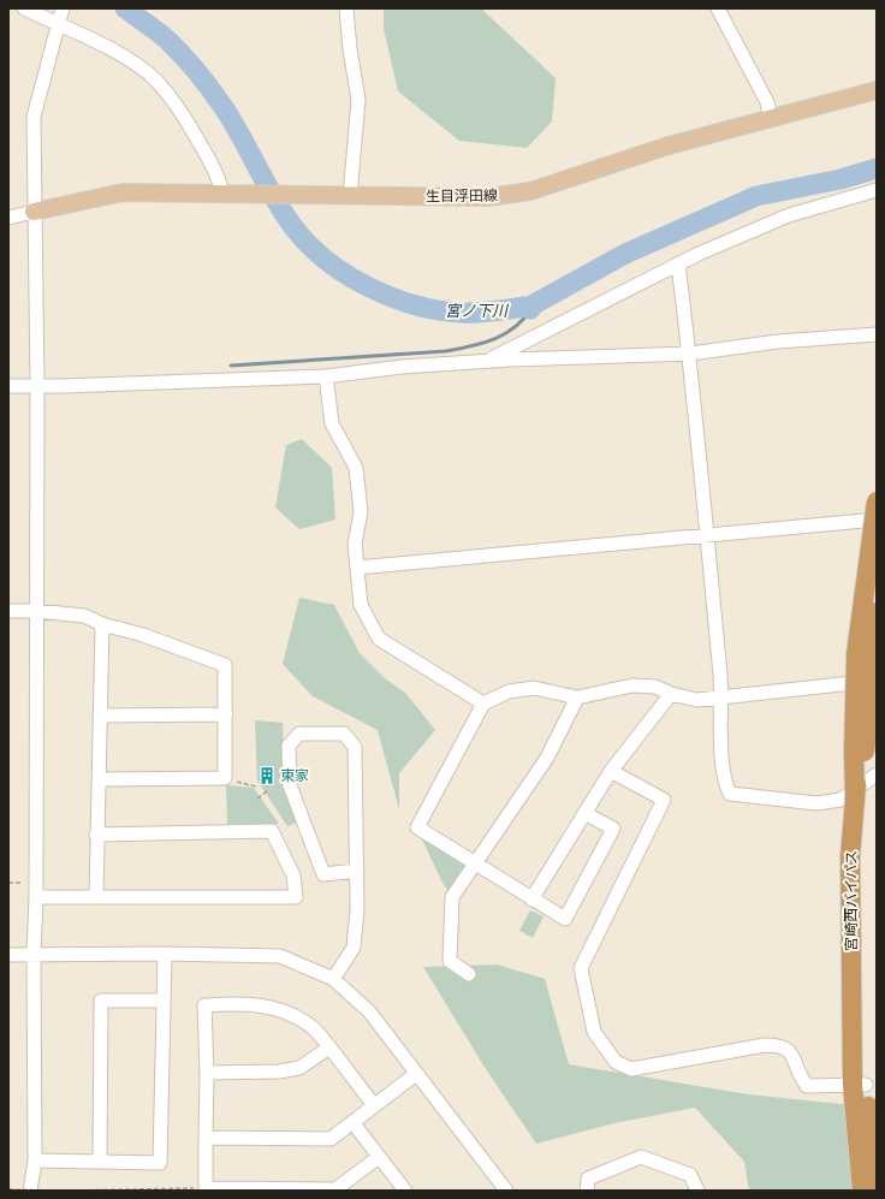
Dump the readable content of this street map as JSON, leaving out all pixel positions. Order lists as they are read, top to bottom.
{
  "streets": {
    "highway": ["宮崎西バイパス"],
    "main road": ["生目浮田線"]
  },
  "water": ["宮ノ下川"],
  "places": {
    "building": ["東家"]
  }
}
